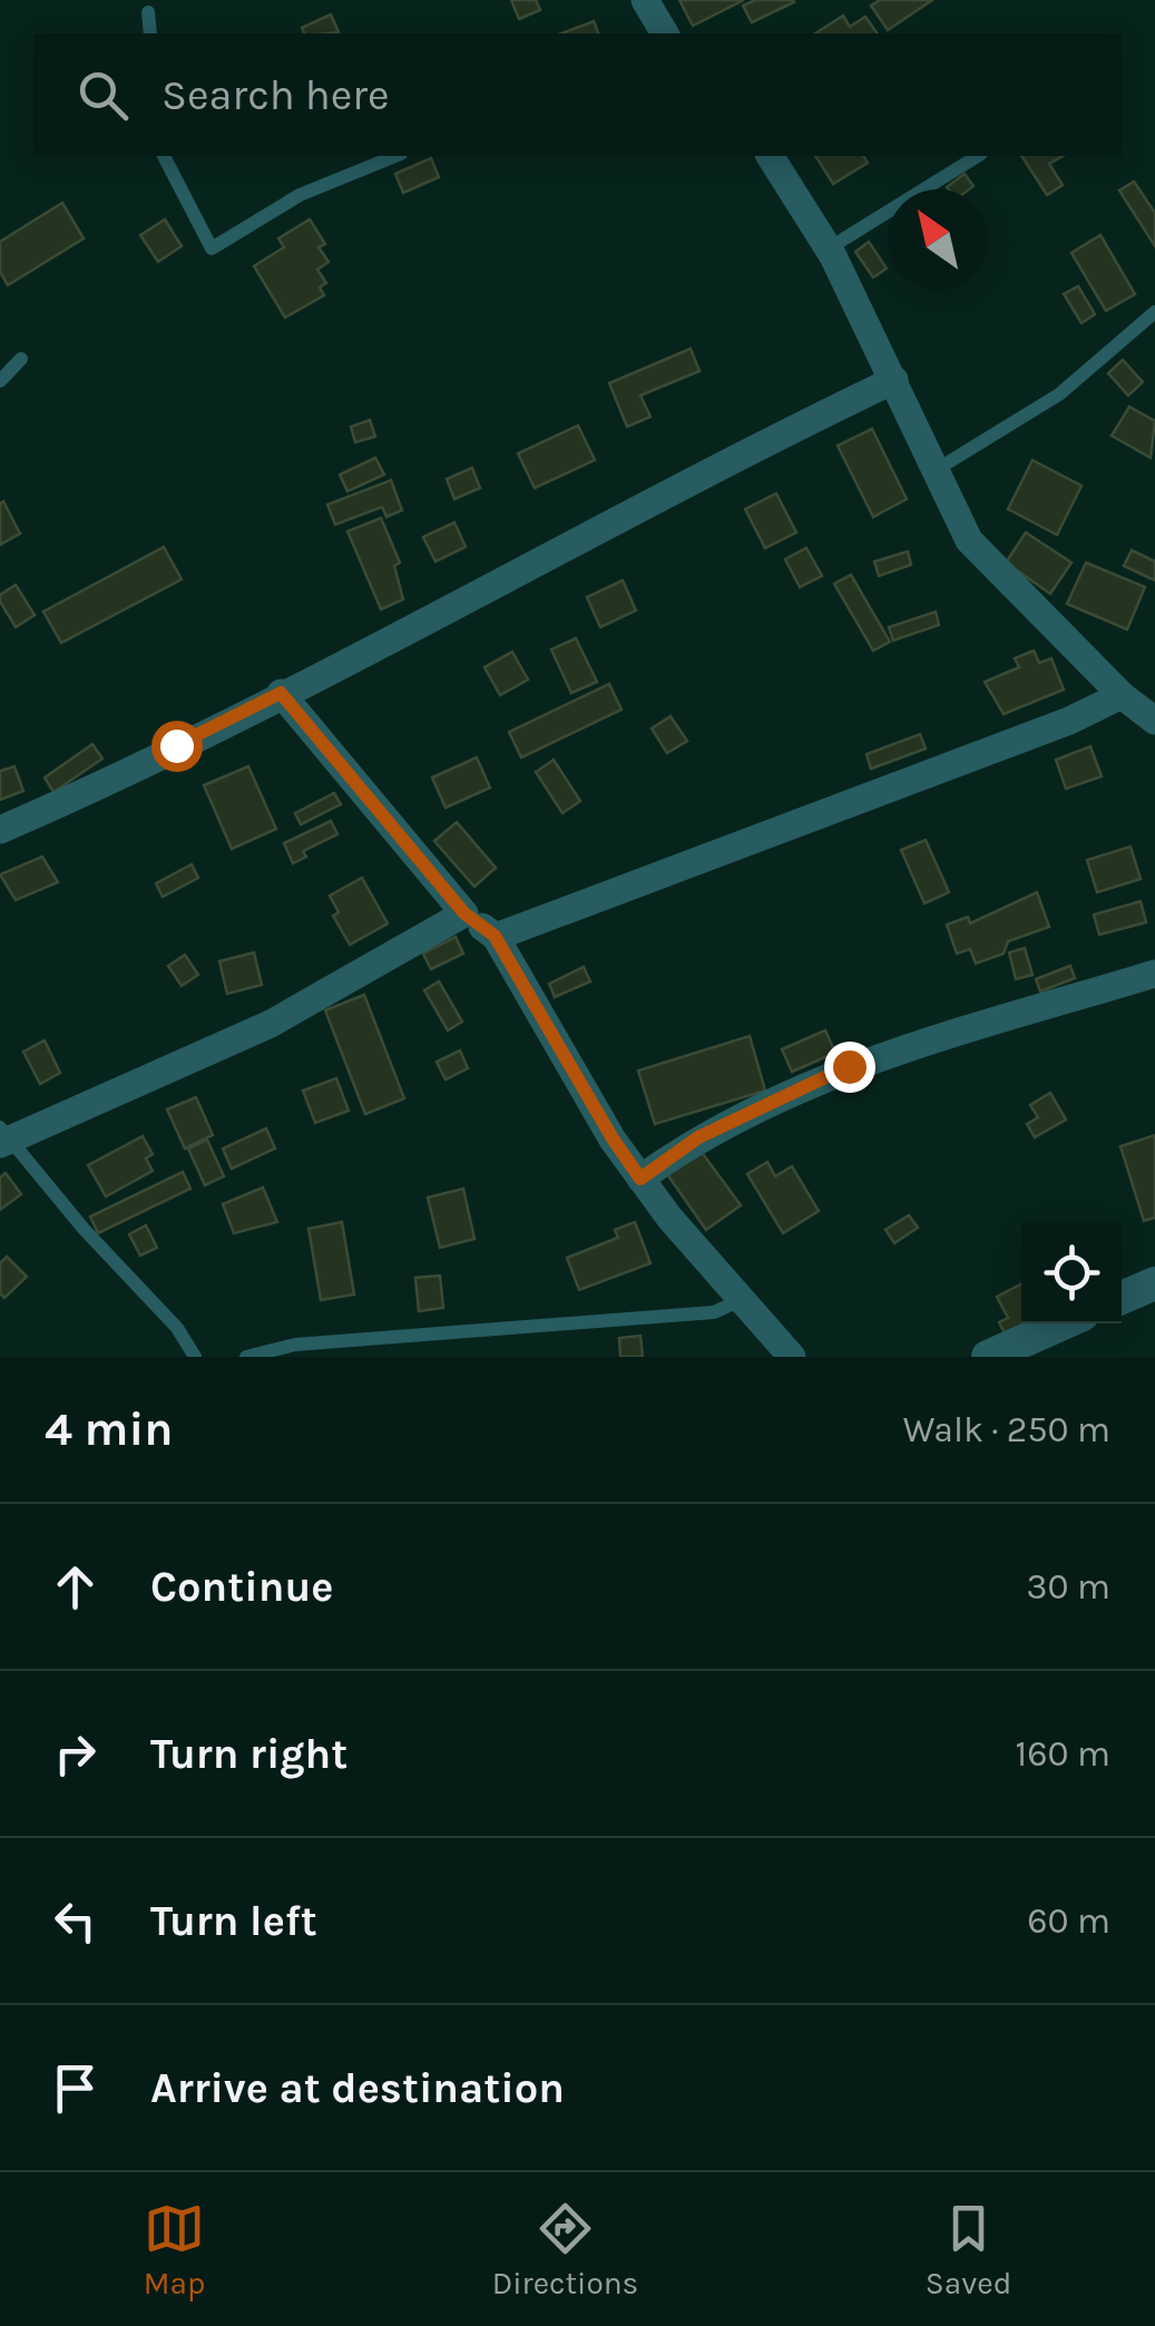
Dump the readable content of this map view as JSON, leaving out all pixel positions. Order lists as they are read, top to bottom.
{
  "north": "top left",
  "page": {
    "search": "Search here",
    "heading": ["4 min", "Walk · 250 m"],
    "list": [
      ["Continue", "30 m"],
      ["Turn right", "160 m"],
      ["Turn left", "60 m"],
      "Arrive at destination"
    ],
    "nav": ["Map", "Directions", "Saved"]
  }
}
